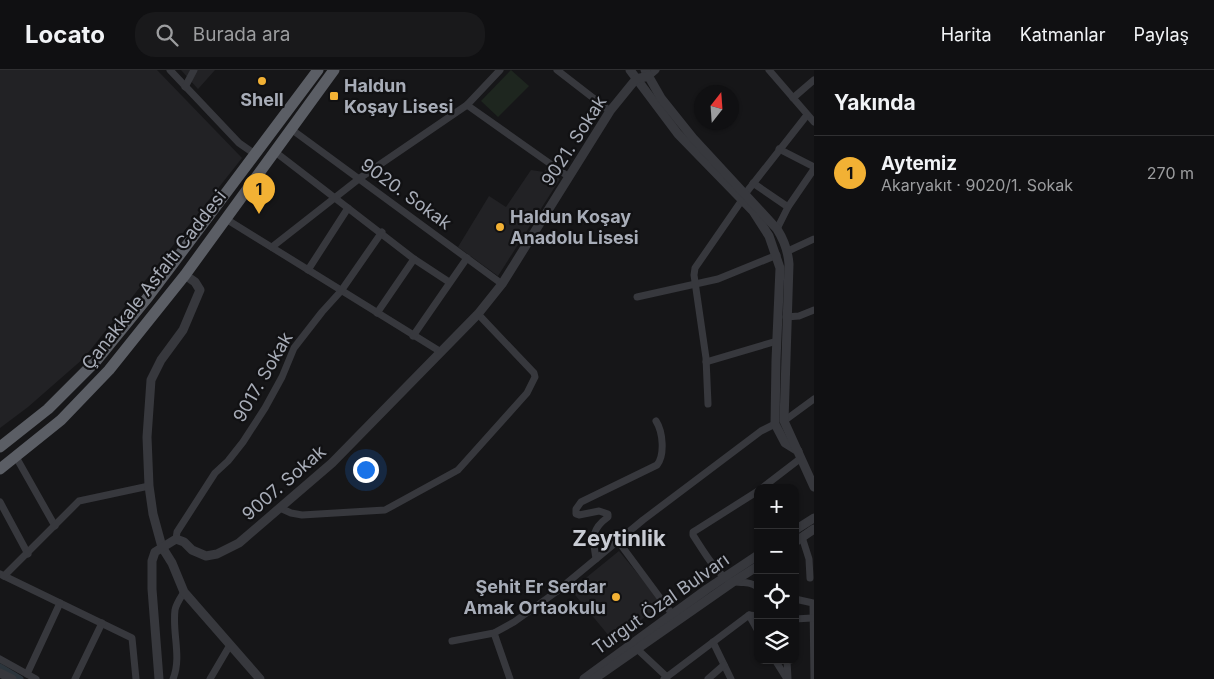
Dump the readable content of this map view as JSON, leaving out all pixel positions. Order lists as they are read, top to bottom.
{
  "streets": {
    "highway": ["Çanakkale Asfaltı Caddesi"],
    "street": [
      "9021. Sokak",
      "9020. Sokak",
      "9017. Sokak",
      "9007. Sokak",
      "Turgut Özal Bulvarı"
    ]
  },
  "crossings": [
    ["9021. Sokak", "9020. Sokak"],
    ["9021. Sokak", "9007. Sokak"],
    ["9020. Sokak", "Çanakkale Asfaltı Caddesi"],
    ["9020. Sokak", "9007. Sokak"],
    ["9017. Sokak", "9007. Sokak"]
  ],
  "districts": ["Zeytinlik"],
  "places": {
    "other": ["Shell", "Haldun Koşay Anadolu Lisesi", "Şehit Er Serdar Amak Ortaokulu"],
    "transit": ["Haldun Koşay Lisesi"]
  },
  "north": "top",
  "page": {
    "header": "Locato",
    "search": "Burada ara",
    "nav": ["Harita", "Katmanlar", "Paylaş"],
    "heading": "Yakında",
    "list": [
      {
        "mark": "1",
        "name": "Aytemiz",
        "note": "Akaryakıt · 9020/1. Sokak",
        "value": "270 m"
      }
    ],
    "pins": "1",
    "map_buttons": ["+", "−"]
  }
}
